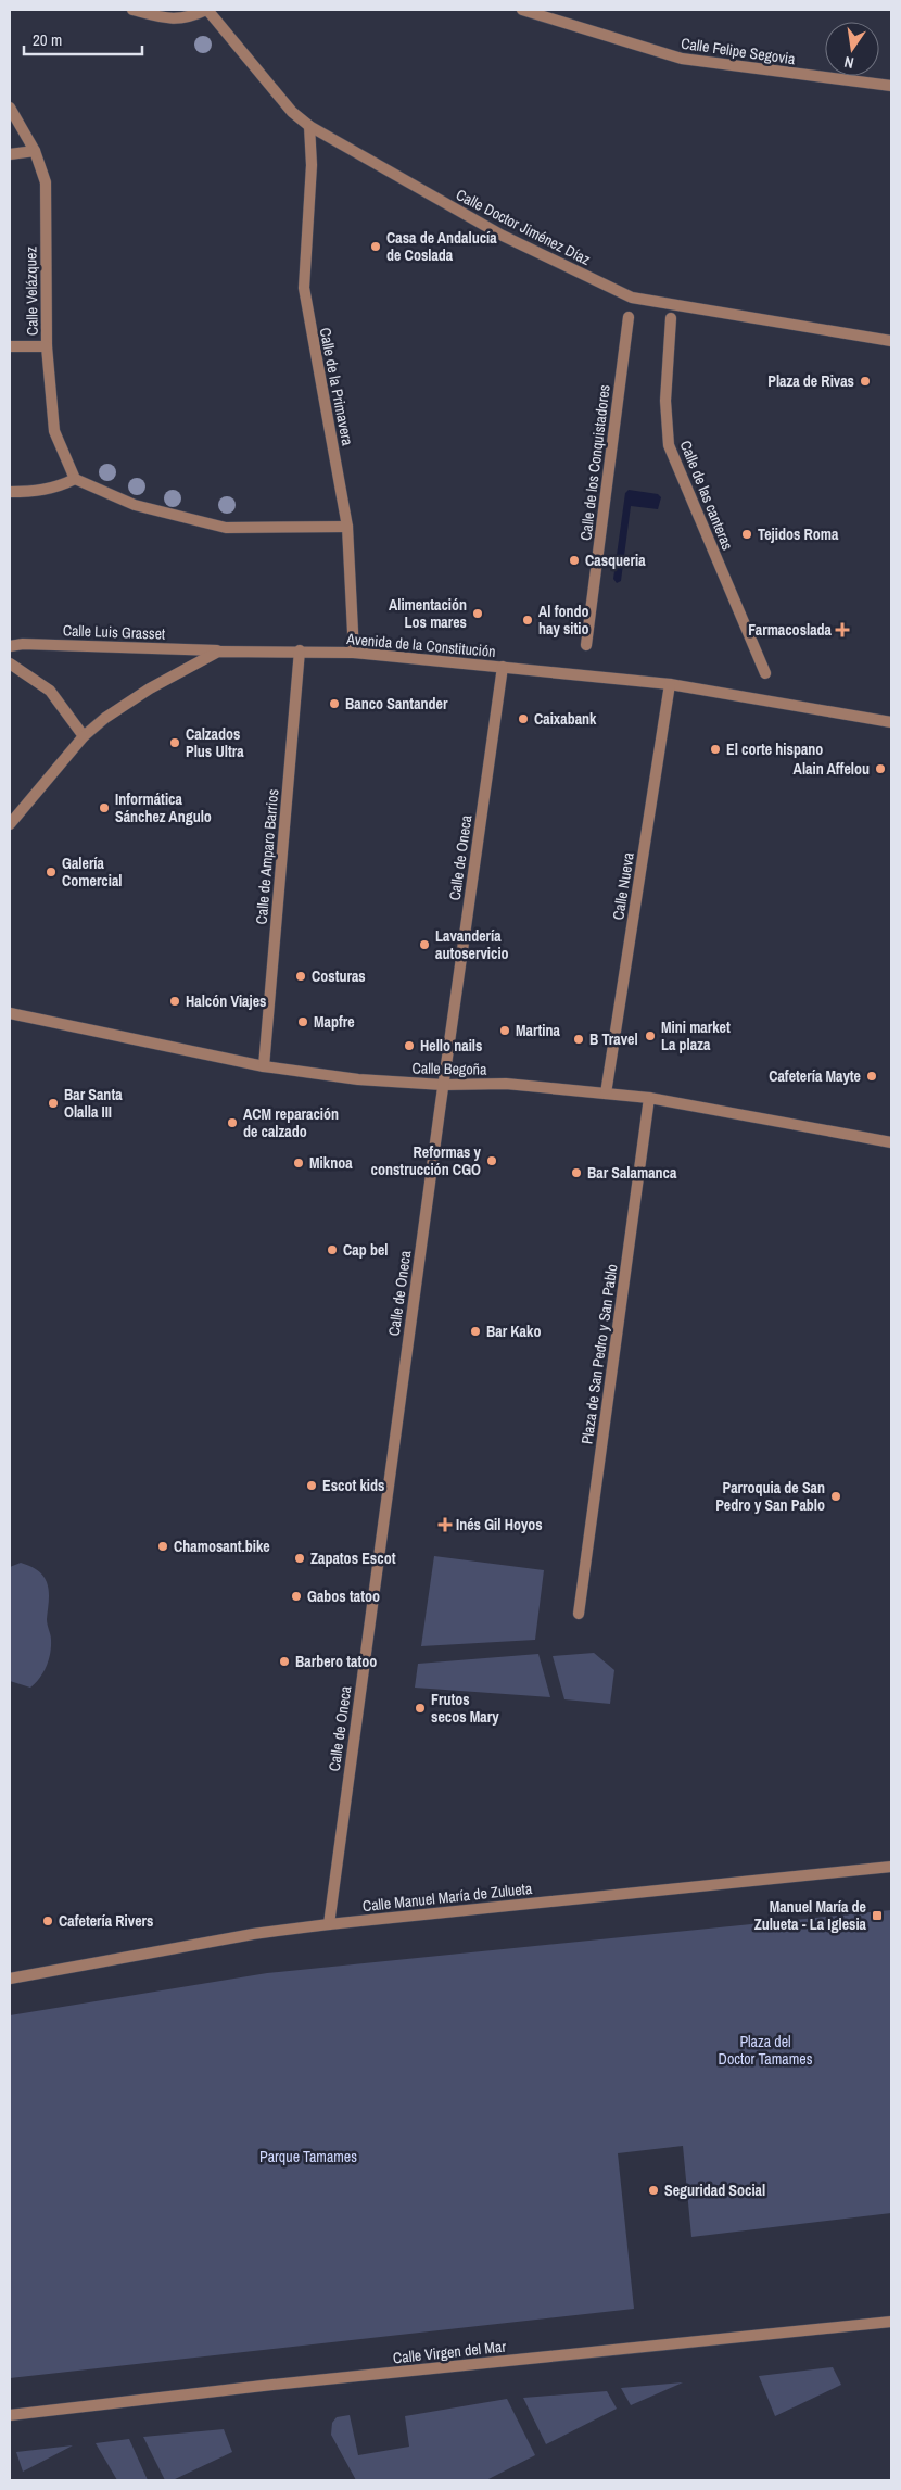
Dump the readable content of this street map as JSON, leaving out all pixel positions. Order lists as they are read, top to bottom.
{
  "streets": {
    "street": [
      "Calle Felipe Segovia",
      "Calle Doctor Jiménez Díaz",
      "Calle Velázquez",
      "Calle de la Primavera",
      "Calle de los Conquistadores",
      "Calle de las canteras",
      "Calle Luis Grasset",
      "Avenida de la Constitución",
      "Calle de Amparo Barrios",
      "Calle de Oneca",
      "Calle Nueva",
      "Calle Begoña",
      "Plaza de San Pedro y San Pablo",
      "Calle Manuel María de Zulueta",
      "Calle Virgen del Mar"
    ]
  },
  "crossings": [
    ["Calle Doctor Jiménez Díaz", "Calle de la Primavera"],
    ["Calle de la Primavera", "Avenida de la Constitución"],
    ["Calle Luis Grasset", "Avenida de la Constitución"],
    ["Avenida de la Constitución", "Calle de Amparo Barrios"],
    ["Avenida de la Constitución", "Calle de Oneca"],
    ["Avenida de la Constitución", "Calle Nueva"],
    ["Calle de Amparo Barrios", "Calle Begoña"],
    ["Calle de Oneca", "Calle Begoña"],
    ["Calle de Oneca", "Calle Manuel María de Zulueta"],
    ["Calle Nueva", "Calle Begoña"],
    ["Calle Begoña", "Plaza de San Pedro y San Pablo"]
  ],
  "parks": ["Plaza del Doctor Tamames", "Parque Tamames"],
  "places": {
    "other": [
      "Casa de Andalucía de Coslada",
      "Plaza de Rivas",
      "Tejidos Roma",
      "Casqueria",
      "Alimentación Los mares",
      "Al fondo hay sitio",
      "Banco Santander",
      "Caixabank",
      "Calzados Plus Ultra",
      "El corte hispano",
      "Alain Affelou",
      "Informática Sánchez Angulo",
      "Galería Comercial",
      "Lavandería autoservicio",
      "Costuras",
      "Halcón Viajes",
      "Mapfre",
      "Martina",
      "Mini market La plaza",
      "B Travel",
      "Hello nails",
      "Cafetería Mayte",
      "Bar Santa Olalla III",
      "ACM reparación de calzado",
      "Reformas y construcción CGO",
      "Miknoa",
      "Bar Salamanca",
      "Cap bel",
      "Bar Kako",
      "Escot kids",
      "Parroquia de San Pedro y San Pablo",
      "Chamosant.bike",
      "Zapatos Escot",
      "Gabos tatoo",
      "Barbero tatoo",
      "Frutos secos Mary",
      "Cafetería Rivers",
      "Seguridad Social"
    ],
    "health": ["Farmacoslada", "Inés Gil Hoyos"],
    "transit": ["Manuel María de Zulueta - La Iglesia"]
  },
  "scale_bar": "20 m",
  "north": "bottom"
}
